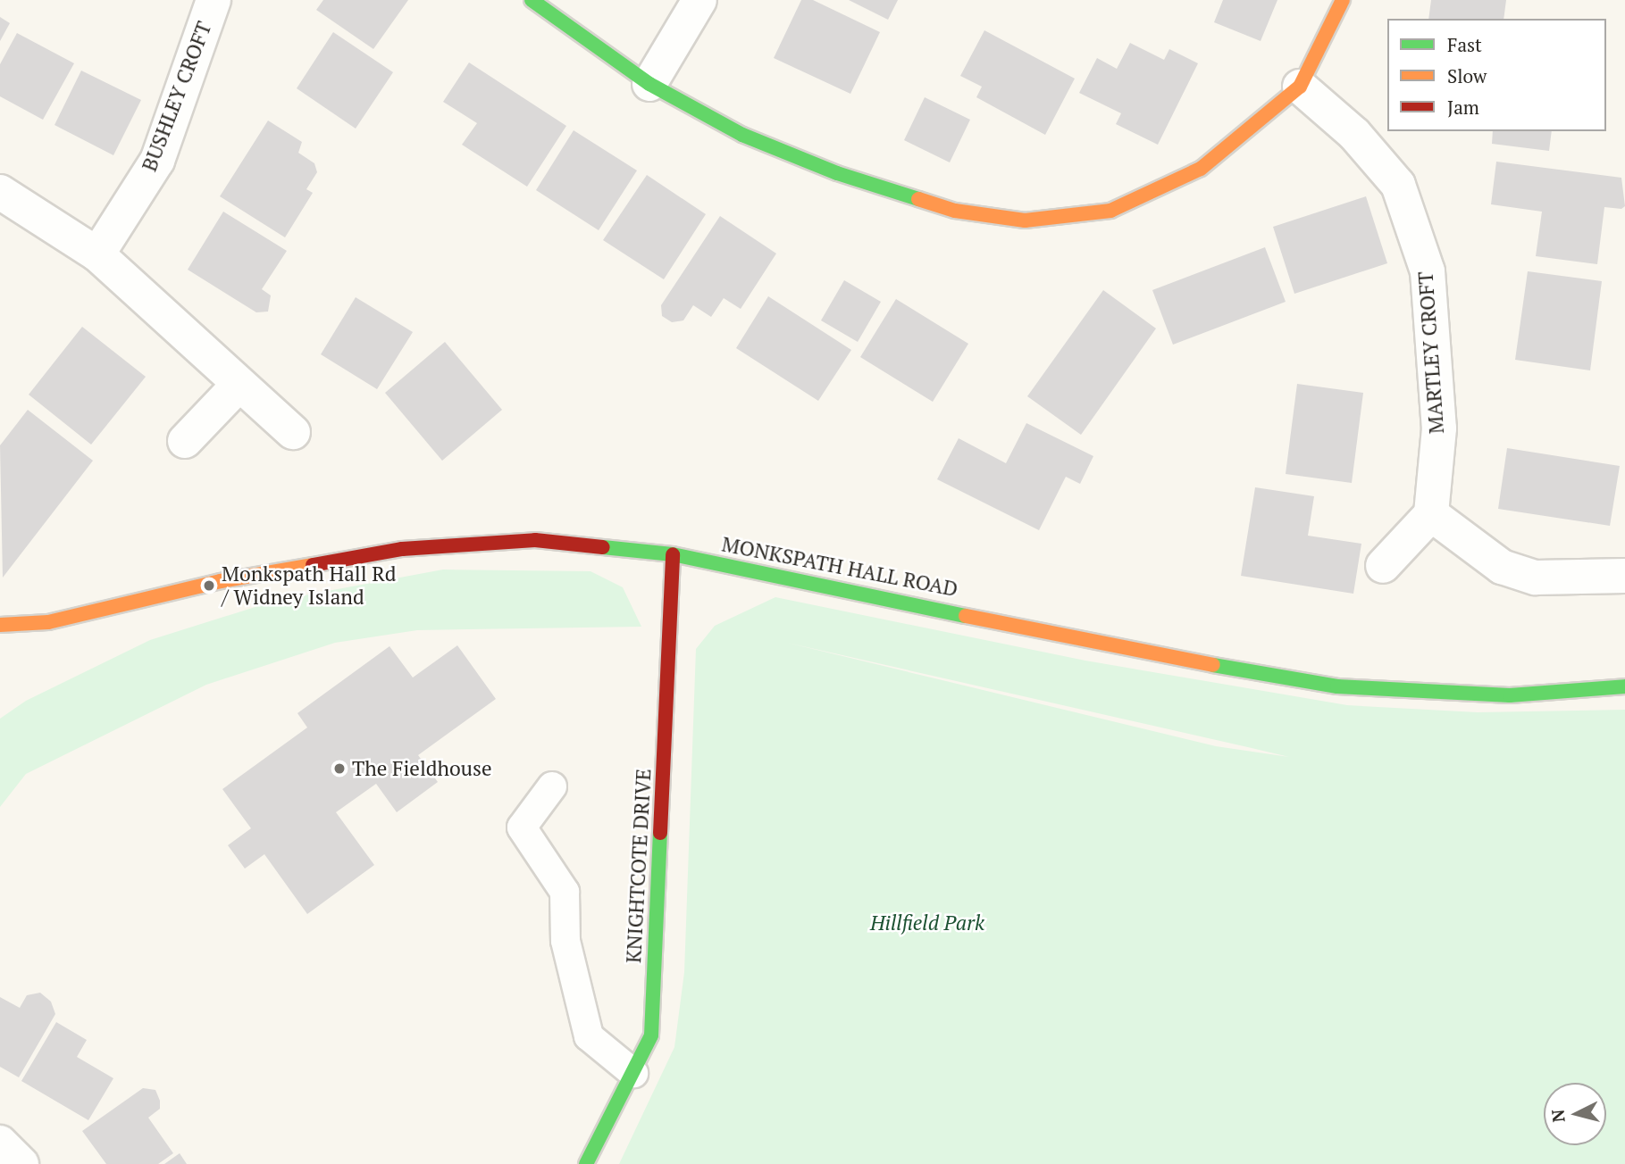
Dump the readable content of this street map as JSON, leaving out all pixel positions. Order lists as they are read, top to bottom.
{
  "streets": {
    "street": [
      "BUSHLEY CROFT",
      "MARTLEY CROFT",
      "MONKSPATH HALL ROAD",
      "KNIGHTCOTE DRIVE"
    ]
  },
  "crossings": [
    ["MONKSPATH HALL ROAD", "KNIGHTCOTE DRIVE"]
  ],
  "parks": ["Hillfield Park"],
  "places": ["Monkspath Hall Rd / Widney Island", "The Fieldhouse"],
  "legend": ["Fast", "Slow", "Jam"],
  "north": "left"
}
